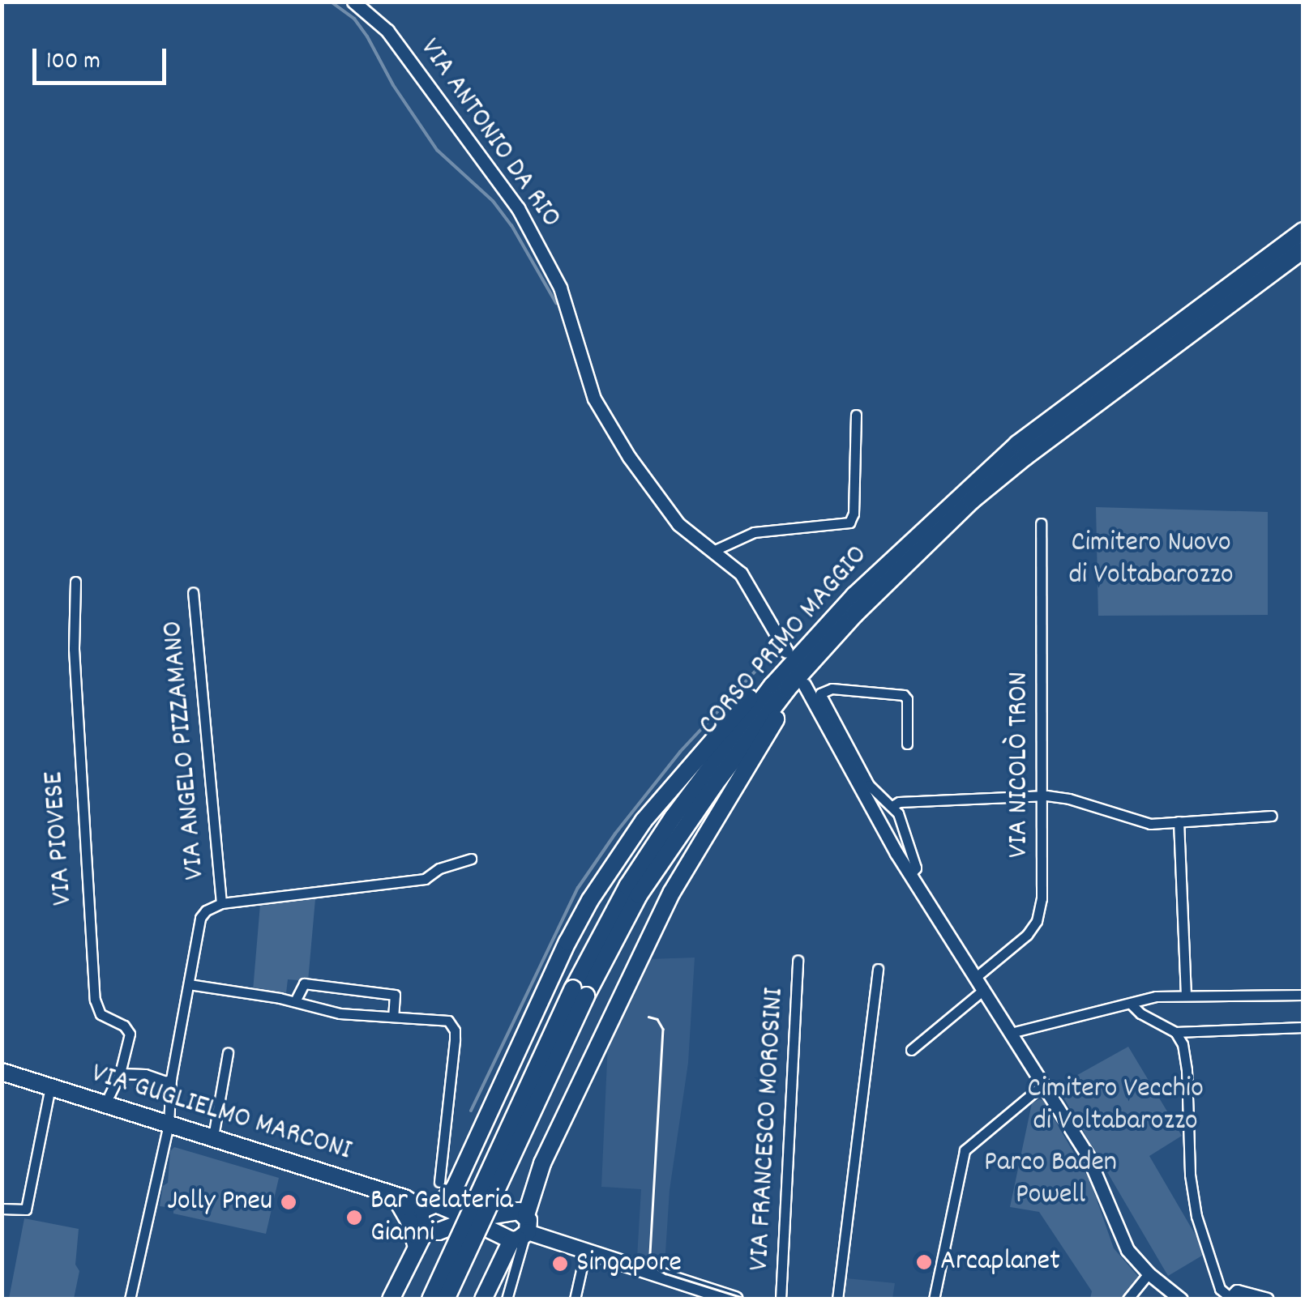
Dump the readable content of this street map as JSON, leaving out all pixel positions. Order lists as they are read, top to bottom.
{
  "streets": {
    "main road": ["CORSO PRIMO MAGGIO", "VIA GUGLIELMO MARCONI"],
    "street": [
      "VIA ANTONIO DA RIO",
      "VIA ANGELO PIZZAMANO",
      "VIA NICOLÒ TRON",
      "VIA PIOVESE",
      "VIA FRANCESCO MOROSINI"
    ]
  },
  "crossings": [
    ["VIA PIOVESE", "VIA GUGLIELMO MARCONI"]
  ],
  "parks": ["Cimitero Nuovo di Voltabarozzo", "Cimitero Vecchio di Voltabarozzo", "Parco Baden Powell"],
  "places": [
    "Jolly Pneu",
    "Bar Gelateria Gianni",
    "Arcaplanet",
    "Singapore"
  ],
  "scale_bar": "100 m"
}
